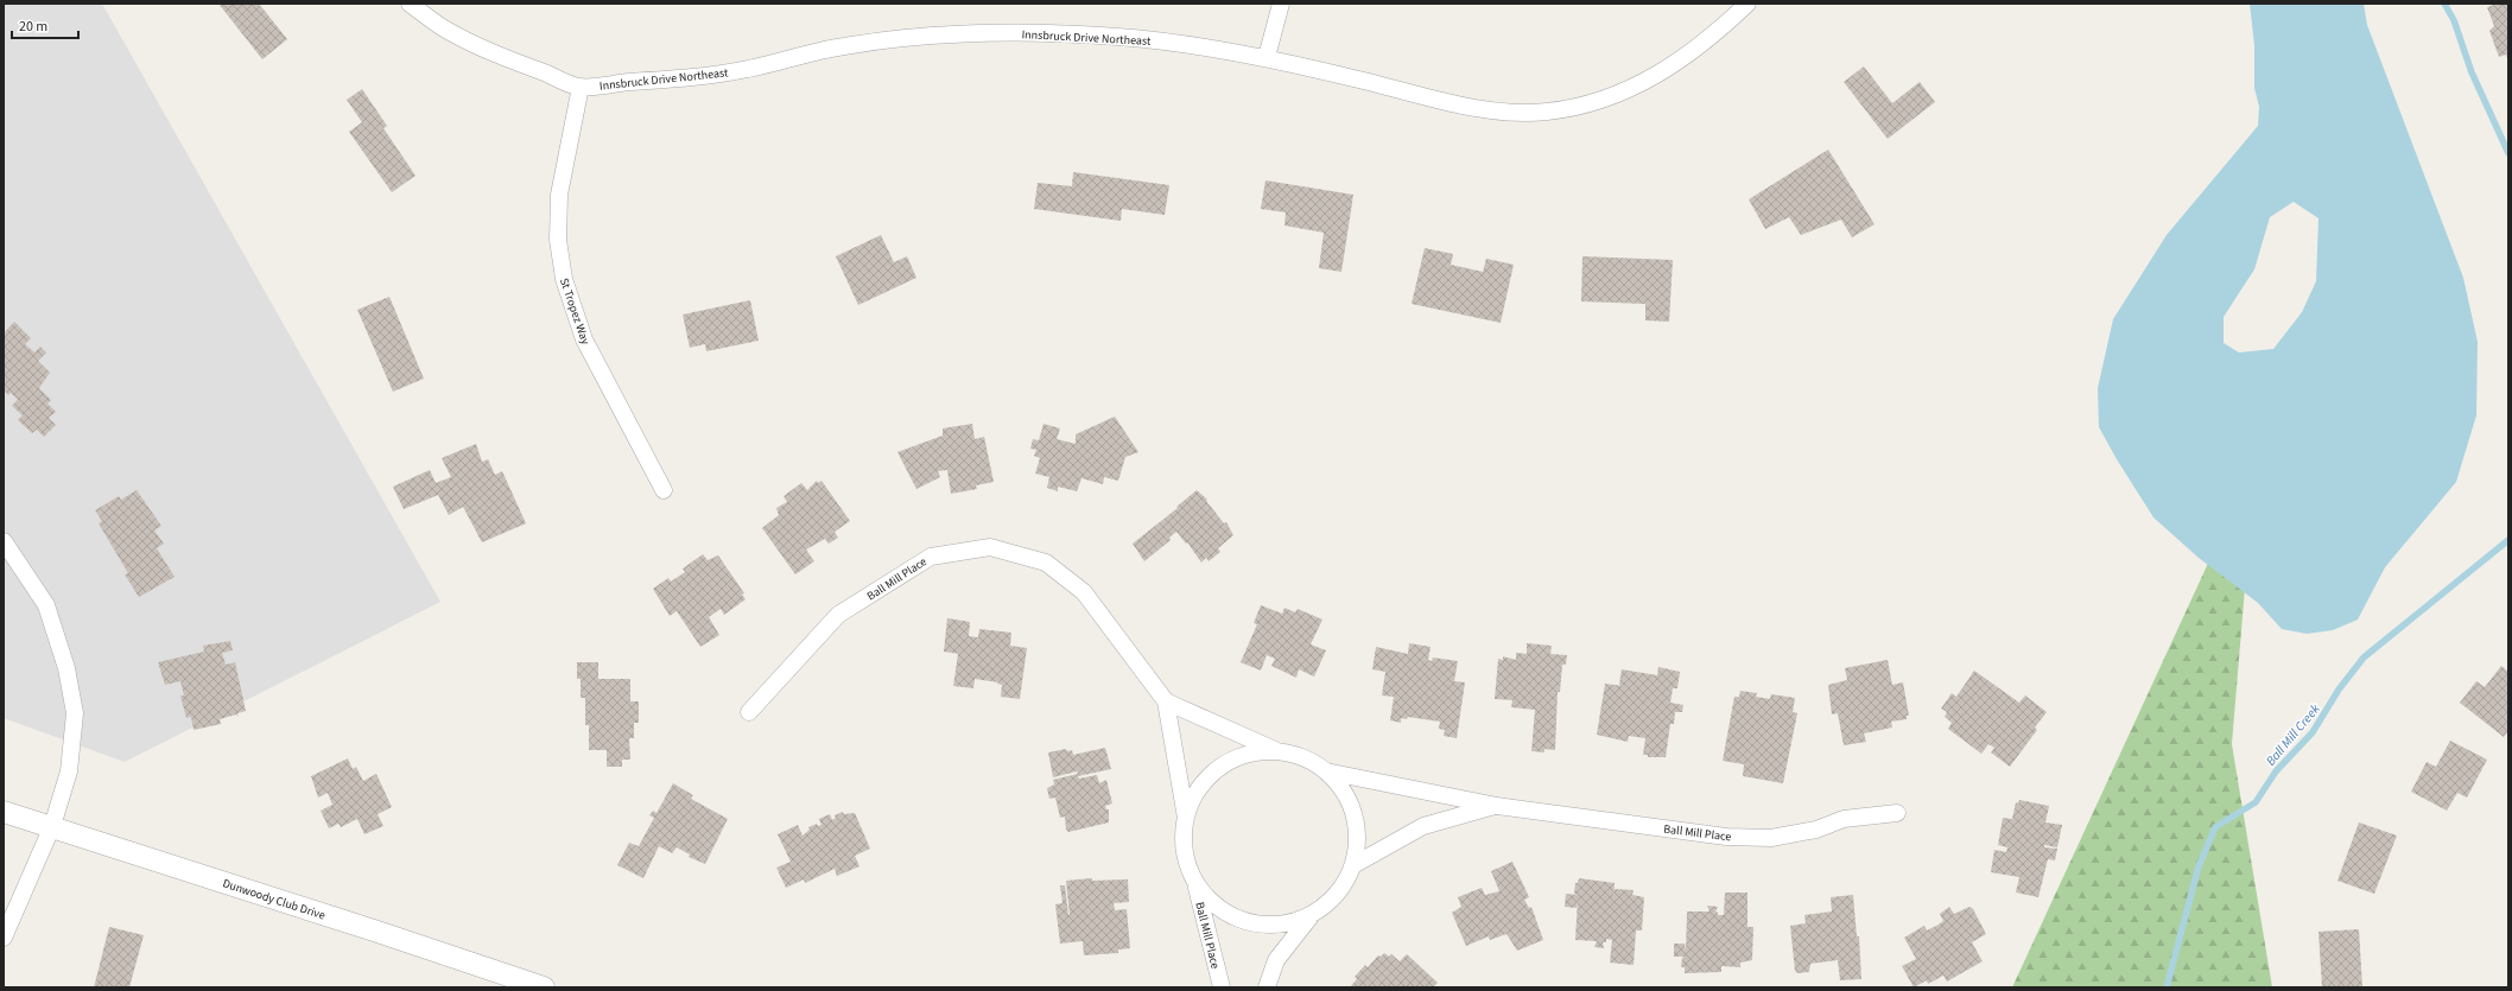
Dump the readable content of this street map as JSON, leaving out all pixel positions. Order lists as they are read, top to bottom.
{
  "streets": {
    "street": [
      "Innsbruck Drive Northeast",
      "St Tropez Way",
      "Ball Mill Place",
      "Dunwoody Club Drive"
    ]
  },
  "crossings": [
    ["Innsbruck Drive Northeast", "St Tropez Way"]
  ],
  "water": ["Ball Mill Creek"],
  "scale_bar": "20 m"
}
